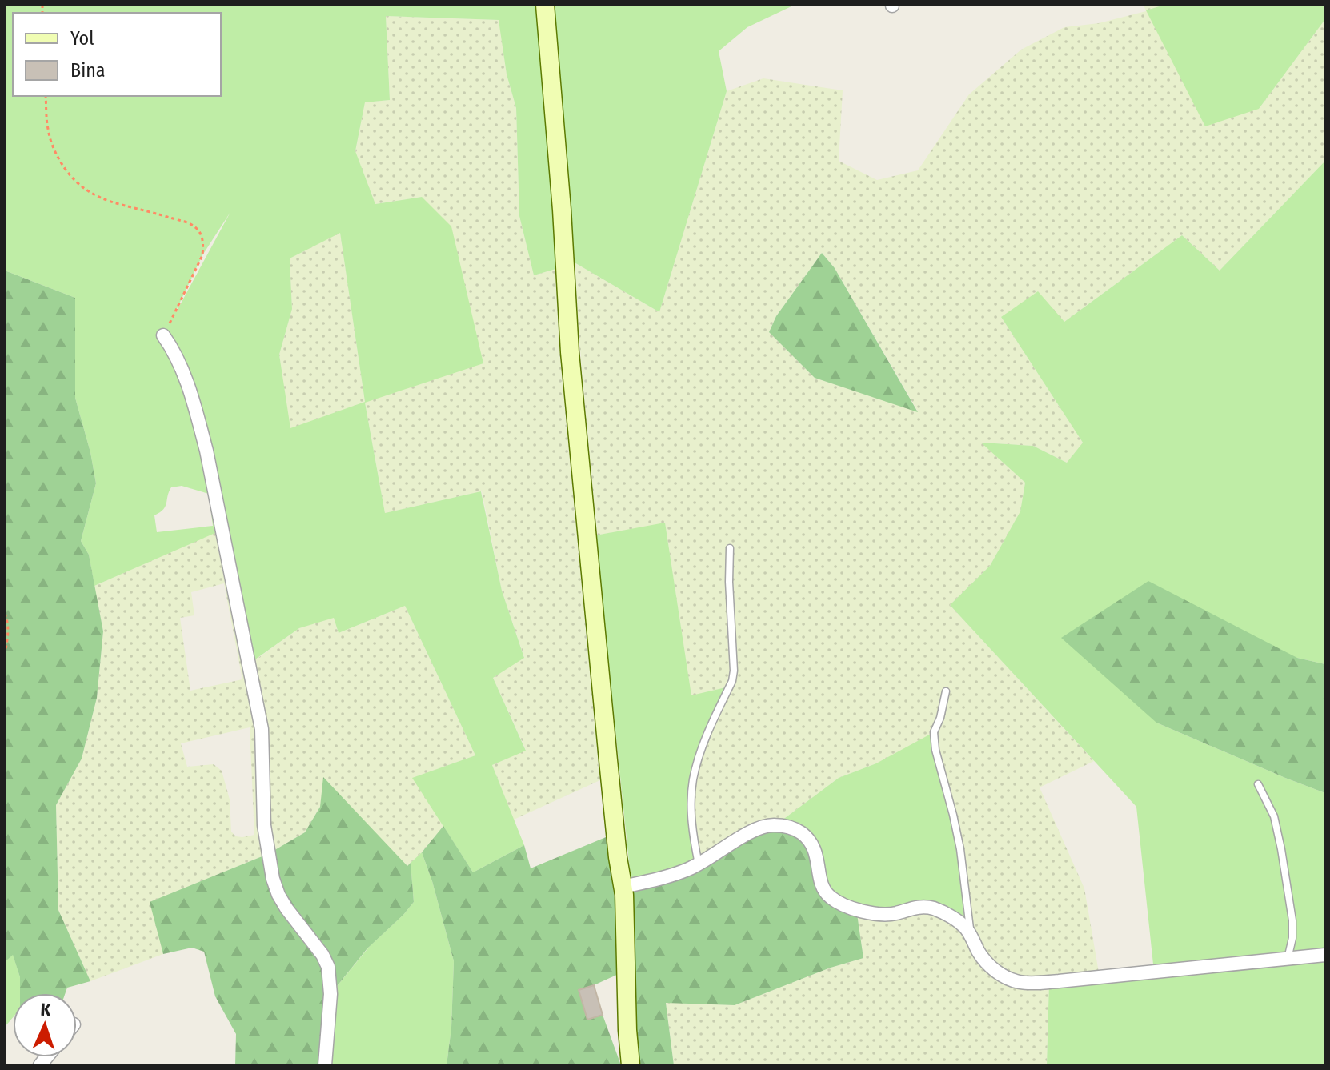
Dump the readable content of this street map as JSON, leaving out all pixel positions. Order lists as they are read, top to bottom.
{
  "legend": ["Yol", "Bina"],
  "north": "top"
}
